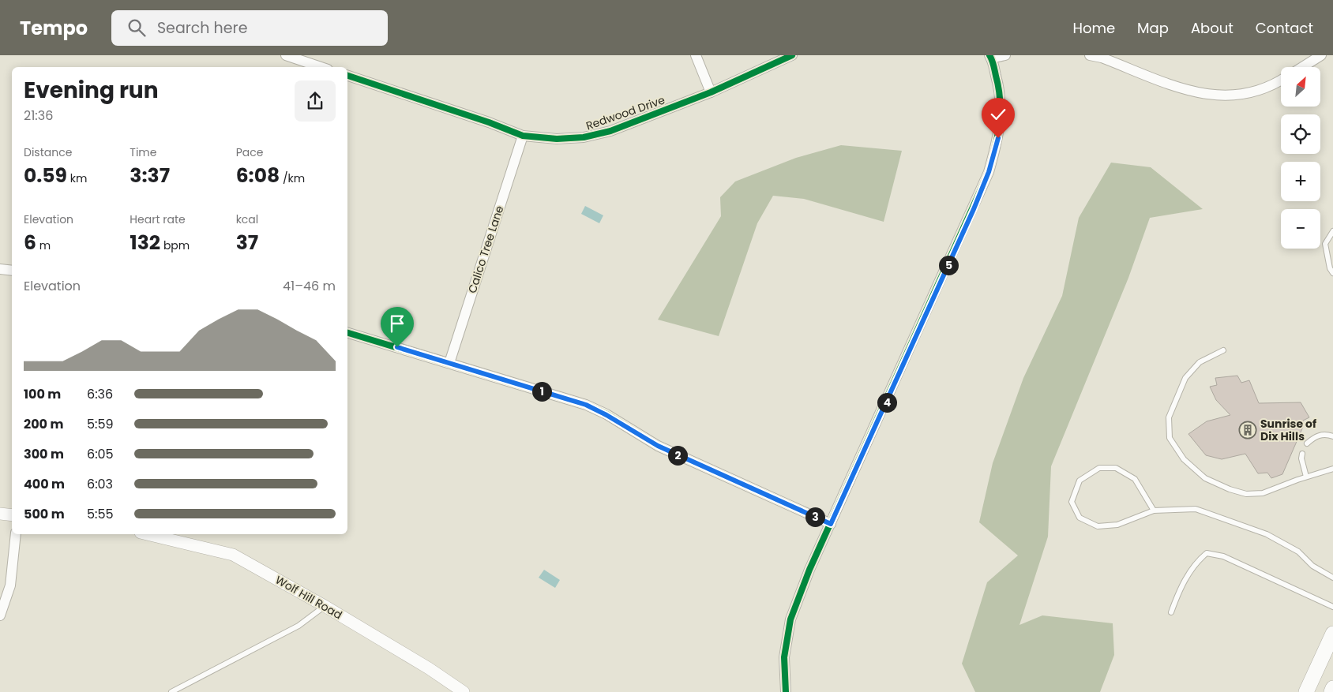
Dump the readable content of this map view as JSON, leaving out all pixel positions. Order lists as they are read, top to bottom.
{
  "streets": {
    "street": ["Redwood Drive", "Calico Tree Lane", "Wolf Hill Road"]
  },
  "crossings": [
    ["Redwood Drive", "Calico Tree Lane"]
  ],
  "places": {
    "building": ["Sunrise of Dix Hills"]
  },
  "north": "top right",
  "page": {
    "header": "Tempo",
    "search": "Search here",
    "nav": [
      "Home",
      "Map",
      "About",
      "Contact"
    ],
    "map_buttons": ["+", "−"],
    "heading": ["Evening run", "21:36"],
    "stats": [
      ["Distance", "0.59 km"],
      ["Time", "3:37"],
      ["Pace", "6:08 /km"],
      ["Elevation", "6 m"],
      ["Heart rate", "132 bpm"],
      ["kcal", "37"]
    ],
    "pins": [
      "5",
      "1",
      "4",
      "2",
      "3"
    ],
    "chart": ["Elevation", "41–46 m"],
    "list": [
      {
        "name": "100 m",
        "note": "6:36"
      },
      {
        "name": "200 m",
        "note": "5:59"
      },
      {
        "name": "300 m",
        "note": "6:05"
      },
      {
        "name": "400 m",
        "note": "6:03"
      },
      {
        "name": "500 m",
        "note": "5:55"
      }
    ]
  }
}
